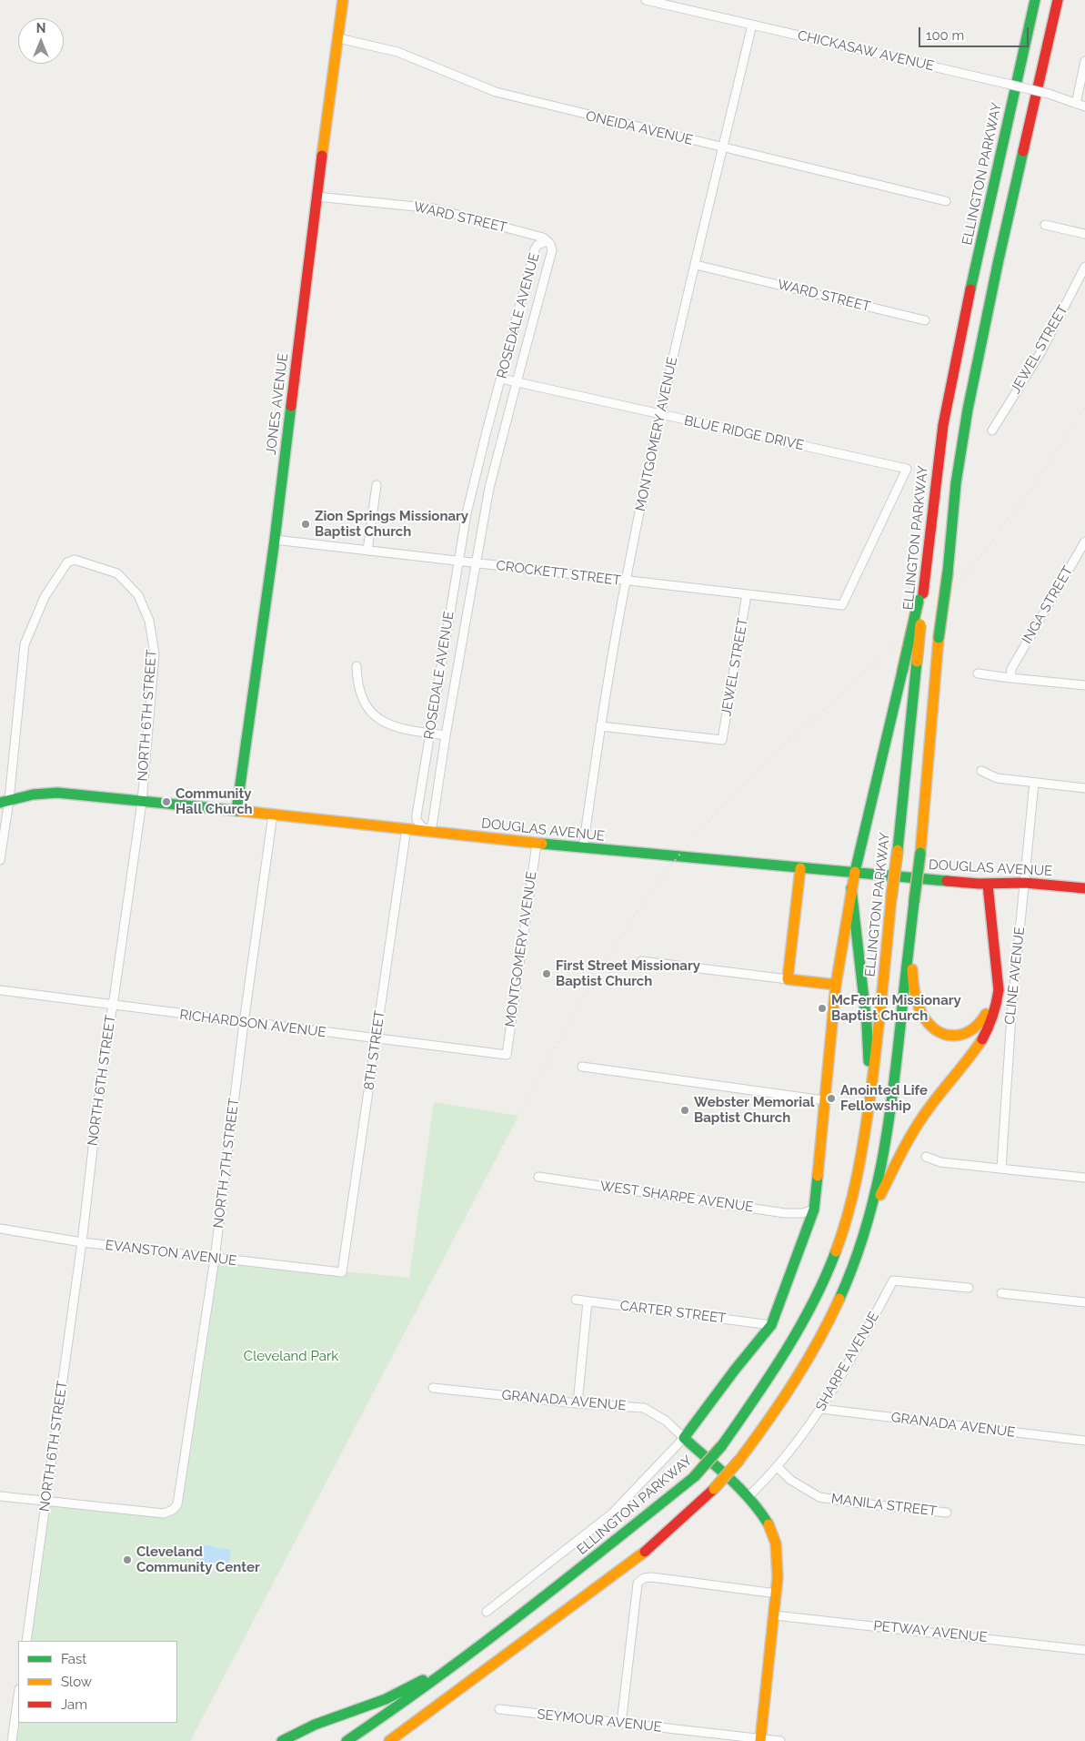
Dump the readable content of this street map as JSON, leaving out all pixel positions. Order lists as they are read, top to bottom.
{
  "streets": {
    "main road": ["ELLINGTON PARKWAY", "JONES AVENUE", "DOUGLAS AVENUE"],
    "street": [
      "CHICKASAW AVENUE",
      "ONEIDA AVENUE",
      "WARD STREET",
      "ROSEDALE AVENUE",
      "JEWEL STREET",
      "BLUE RIDGE DRIVE",
      "MONTGOMERY AVENUE",
      "CROCKETT STREET",
      "INGA STREET",
      "NORTH 6TH STREET",
      "CLINE AVENUE",
      "RICHARDSON AVENUE",
      "8TH STREET",
      "NORTH 7TH STREET",
      "WEST SHARPE AVENUE",
      "EVANSTON AVENUE",
      "CARTER STREET",
      "SHARPE AVENUE",
      "GRANADA AVENUE",
      "MANILA STREET",
      "PETWAY AVENUE",
      "SEYMOUR AVENUE"
    ]
  },
  "crossings": [
    ["CHICKASAW AVENUE", "MONTGOMERY AVENUE"],
    ["ONEIDA AVENUE", "JONES AVENUE"],
    ["ONEIDA AVENUE", "MONTGOMERY AVENUE"],
    ["WARD STREET", "ROSEDALE AVENUE"],
    ["WARD STREET", "JONES AVENUE"],
    ["WARD STREET", "MONTGOMERY AVENUE"],
    ["ROSEDALE AVENUE", "BLUE RIDGE DRIVE"],
    ["ROSEDALE AVENUE", "CROCKETT STREET"],
    ["ROSEDALE AVENUE", "DOUGLAS AVENUE"],
    ["JEWEL STREET", "MONTGOMERY AVENUE"],
    ["JEWEL STREET", "CROCKETT STREET"],
    ["JONES AVENUE", "CROCKETT STREET"],
    ["JONES AVENUE", "DOUGLAS AVENUE"],
    ["BLUE RIDGE DRIVE", "MONTGOMERY AVENUE"],
    ["BLUE RIDGE DRIVE", "CROCKETT STREET"],
    ["MONTGOMERY AVENUE", "CROCKETT STREET"],
    ["MONTGOMERY AVENUE", "DOUGLAS AVENUE"],
    ["MONTGOMERY AVENUE", "RICHARDSON AVENUE"],
    ["NORTH 6TH STREET", "DOUGLAS AVENUE"],
    ["NORTH 6TH STREET", "RICHARDSON AVENUE"],
    ["NORTH 6TH STREET", "NORTH 7TH STREET"],
    ["NORTH 6TH STREET", "EVANSTON AVENUE"],
    ["DOUGLAS AVENUE", "CLINE AVENUE"],
    ["DOUGLAS AVENUE", "8TH STREET"],
    ["DOUGLAS AVENUE", "NORTH 7TH STREET"],
    ["RICHARDSON AVENUE", "8TH STREET"],
    ["RICHARDSON AVENUE", "NORTH 7TH STREET"],
    ["8TH STREET", "EVANSTON AVENUE"],
    ["NORTH 7TH STREET", "EVANSTON AVENUE"],
    ["SHARPE AVENUE", "GRANADA AVENUE"],
    ["SHARPE AVENUE", "MANILA STREET"]
  ],
  "parks": ["Cleveland Park"],
  "places": [
    "Zion Springs Missionary Baptist Church",
    "Community Hall Church",
    "First Street Missionary Baptist Church",
    "McFerrin Missionary Baptist Church",
    "Anointed Life Fellowship",
    "Webster Memorial Baptist Church",
    "Cleveland Community Center"
  ],
  "legend": ["Fast", "Slow", "Jam"],
  "scale_bar": "100 m",
  "north": "top"
}
